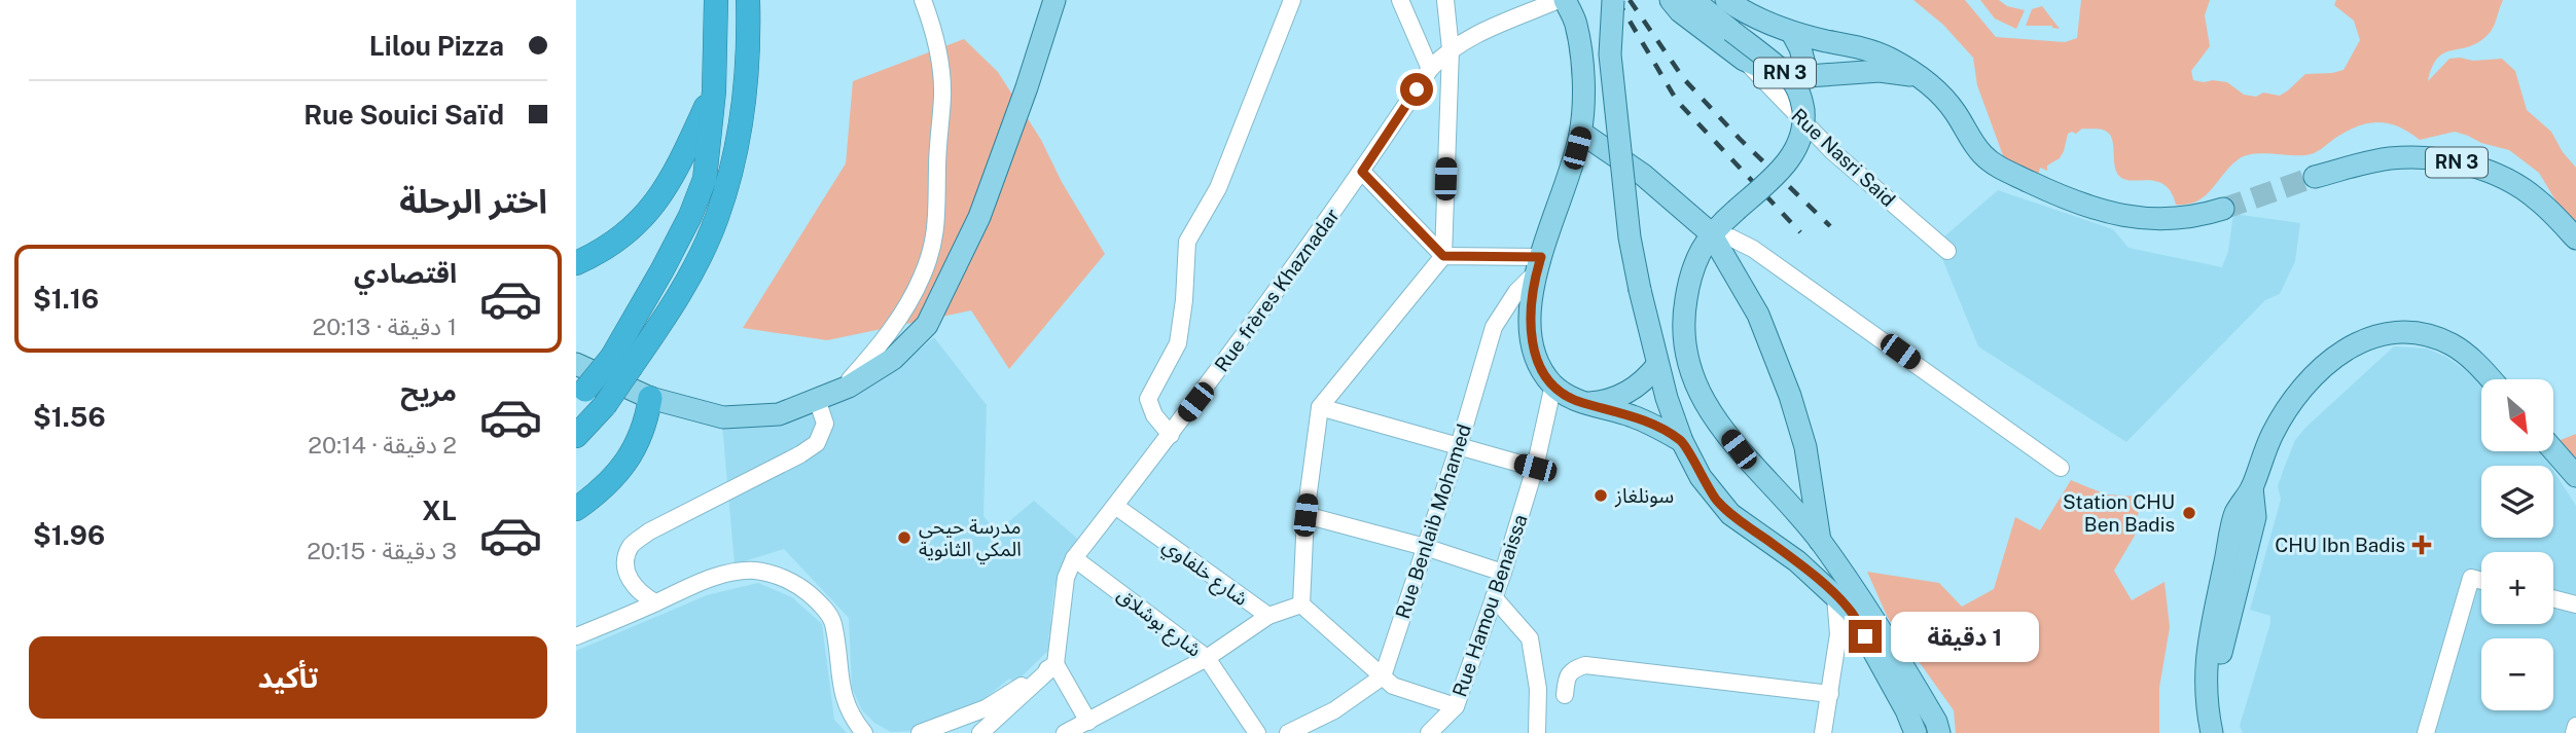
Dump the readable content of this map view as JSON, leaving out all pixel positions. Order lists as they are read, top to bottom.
{
  "streets": {
    "main road": ["RN 3"],
    "street": [
      "Rue Nasri Said",
      "Rue frères Khaznadar",
      "Rue Benlaib Mohamed",
      "شارع خلفاوي",
      "Rue Hamou Benaissa",
      "شارع بوشلاق"
    ]
  },
  "crossings": [
    ["RN 3", "Rue Nasri Said"],
    ["Rue frères Khaznadar", "شارع خلفاوي"],
    ["Rue frères Khaznadar", "شارع بوشلاق"]
  ],
  "places": {
    "other": ["سونلغاز", "Station CHU Ben Badis", "مدرسة حيحي المكي الثانوية"],
    "health": ["CHU Ibn Badis"]
  },
  "north": "bottom right",
  "page": {
    "banner": ["Lilou Pizza", "Rue Souici Saïd"],
    "heading": "اختر الرحلة",
    "list": [
      {
        "name": "اقتصادي",
        "note": "1 دقيقة · 20:13",
        "value": "$1.16"
      },
      {
        "name": "مريح",
        "note": "2 دقيقة · 20:14",
        "value": "$1.56"
      },
      {
        "name": "XL",
        "note": "3 دقيقة · 20:15",
        "value": "$1.96"
      }
    ],
    "map_buttons": ["+", "−"],
    "bubble": "1 دقيقة",
    "buttons": "تأكيد"
  }
}
